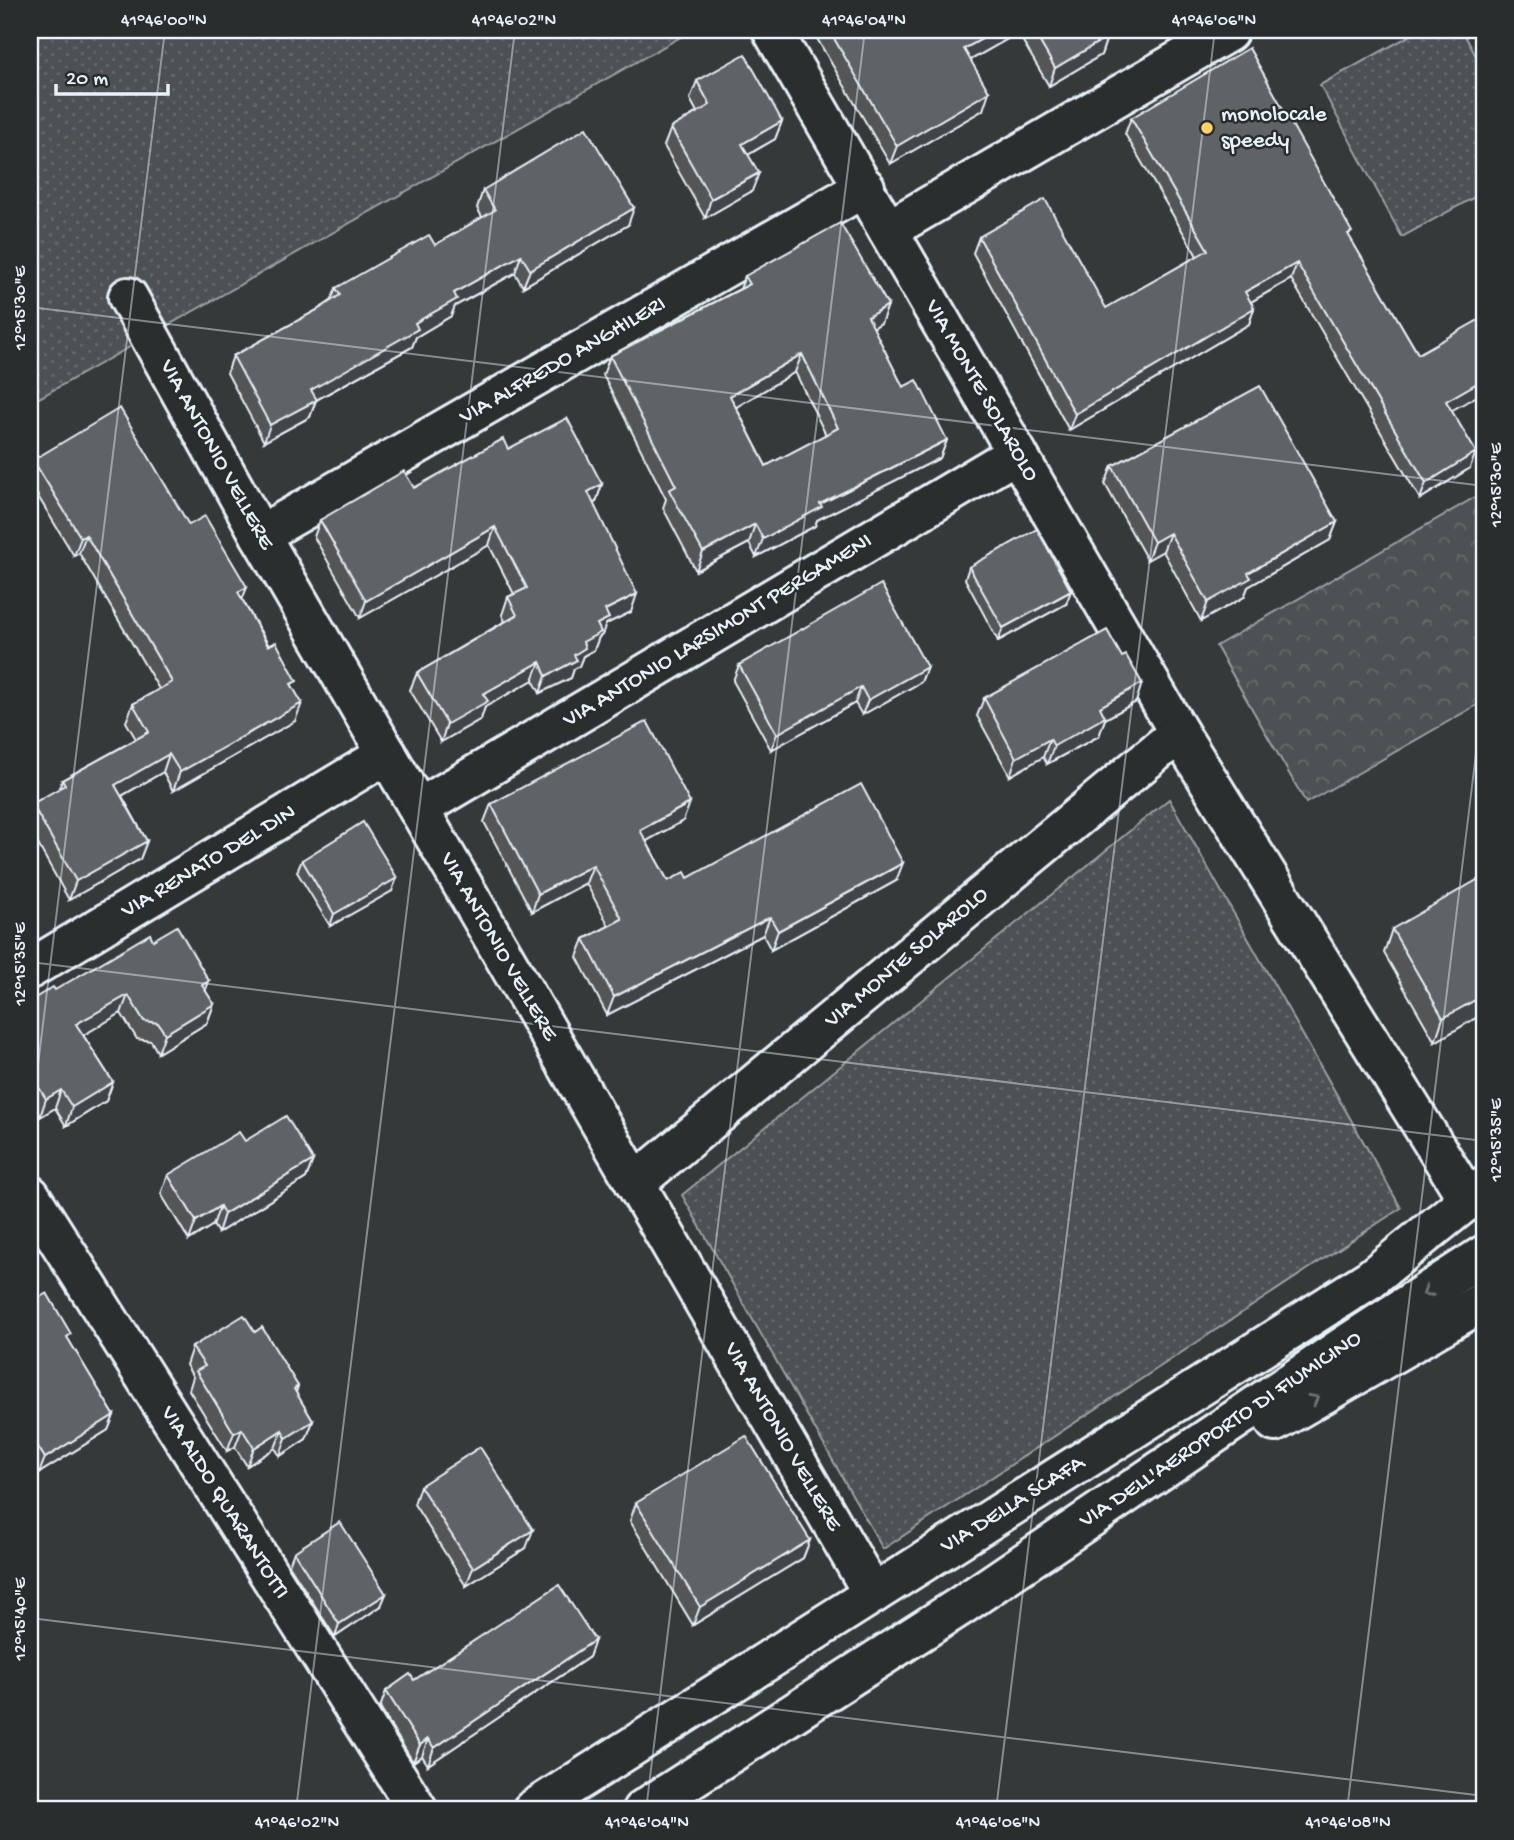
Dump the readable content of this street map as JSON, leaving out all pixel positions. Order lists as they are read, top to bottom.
{
  "streets": {
    "street": [
      "VIA ALFREDO ANGHILERI",
      "VIA MONTE SOLAROLO",
      "VIA ANTONIO VELLERE",
      "VIA ANTONIO LARSIMONT PERGAMENI",
      "VIA RENATO DEL DIN",
      "VIA DELL'AEROPORTO DI FIUMICINO",
      "VIA ALDO QUARANTOTTI",
      "VIA DELLA SCAFA"
    ]
  },
  "crossings": [
    ["VIA ALFREDO ANGHILERI", "VIA MONTE SOLAROLO"],
    ["VIA ALFREDO ANGHILERI", "VIA ANTONIO VELLERE"],
    ["VIA MONTE SOLAROLO", "VIA ANTONIO VELLERE"],
    ["VIA MONTE SOLAROLO", "VIA ANTONIO LARSIMONT PERGAMENI"],
    ["VIA MONTE SOLAROLO", "VIA DELLA SCAFA"],
    ["VIA ANTONIO VELLERE", "VIA ANTONIO LARSIMONT PERGAMENI"],
    ["VIA ANTONIO VELLERE", "VIA RENATO DEL DIN"],
    ["VIA ANTONIO VELLERE", "VIA DELLA SCAFA"]
  ],
  "places": ["monolocale speedy"],
  "scale_bar": "20 m",
  "coordinates": [
    "41°46'00\"N",
    "41°46'02\"N",
    "41°46'04\"N",
    "41°46'06\"N",
    "12°15'30\"E",
    "12°15'35\"E",
    "12°15'40\"E",
    "41°46'08\"N"
  ]
}
